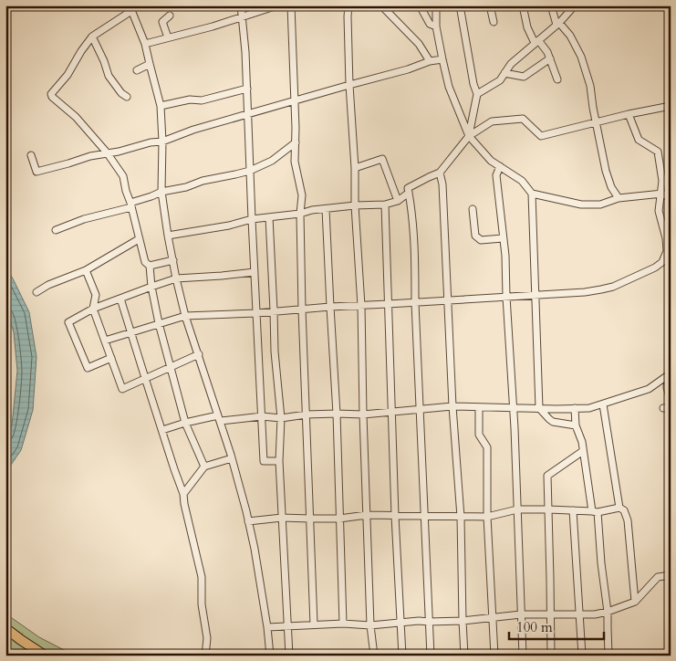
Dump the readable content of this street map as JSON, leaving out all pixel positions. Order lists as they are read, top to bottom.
{
  "scale_bar": "100 m"
}
